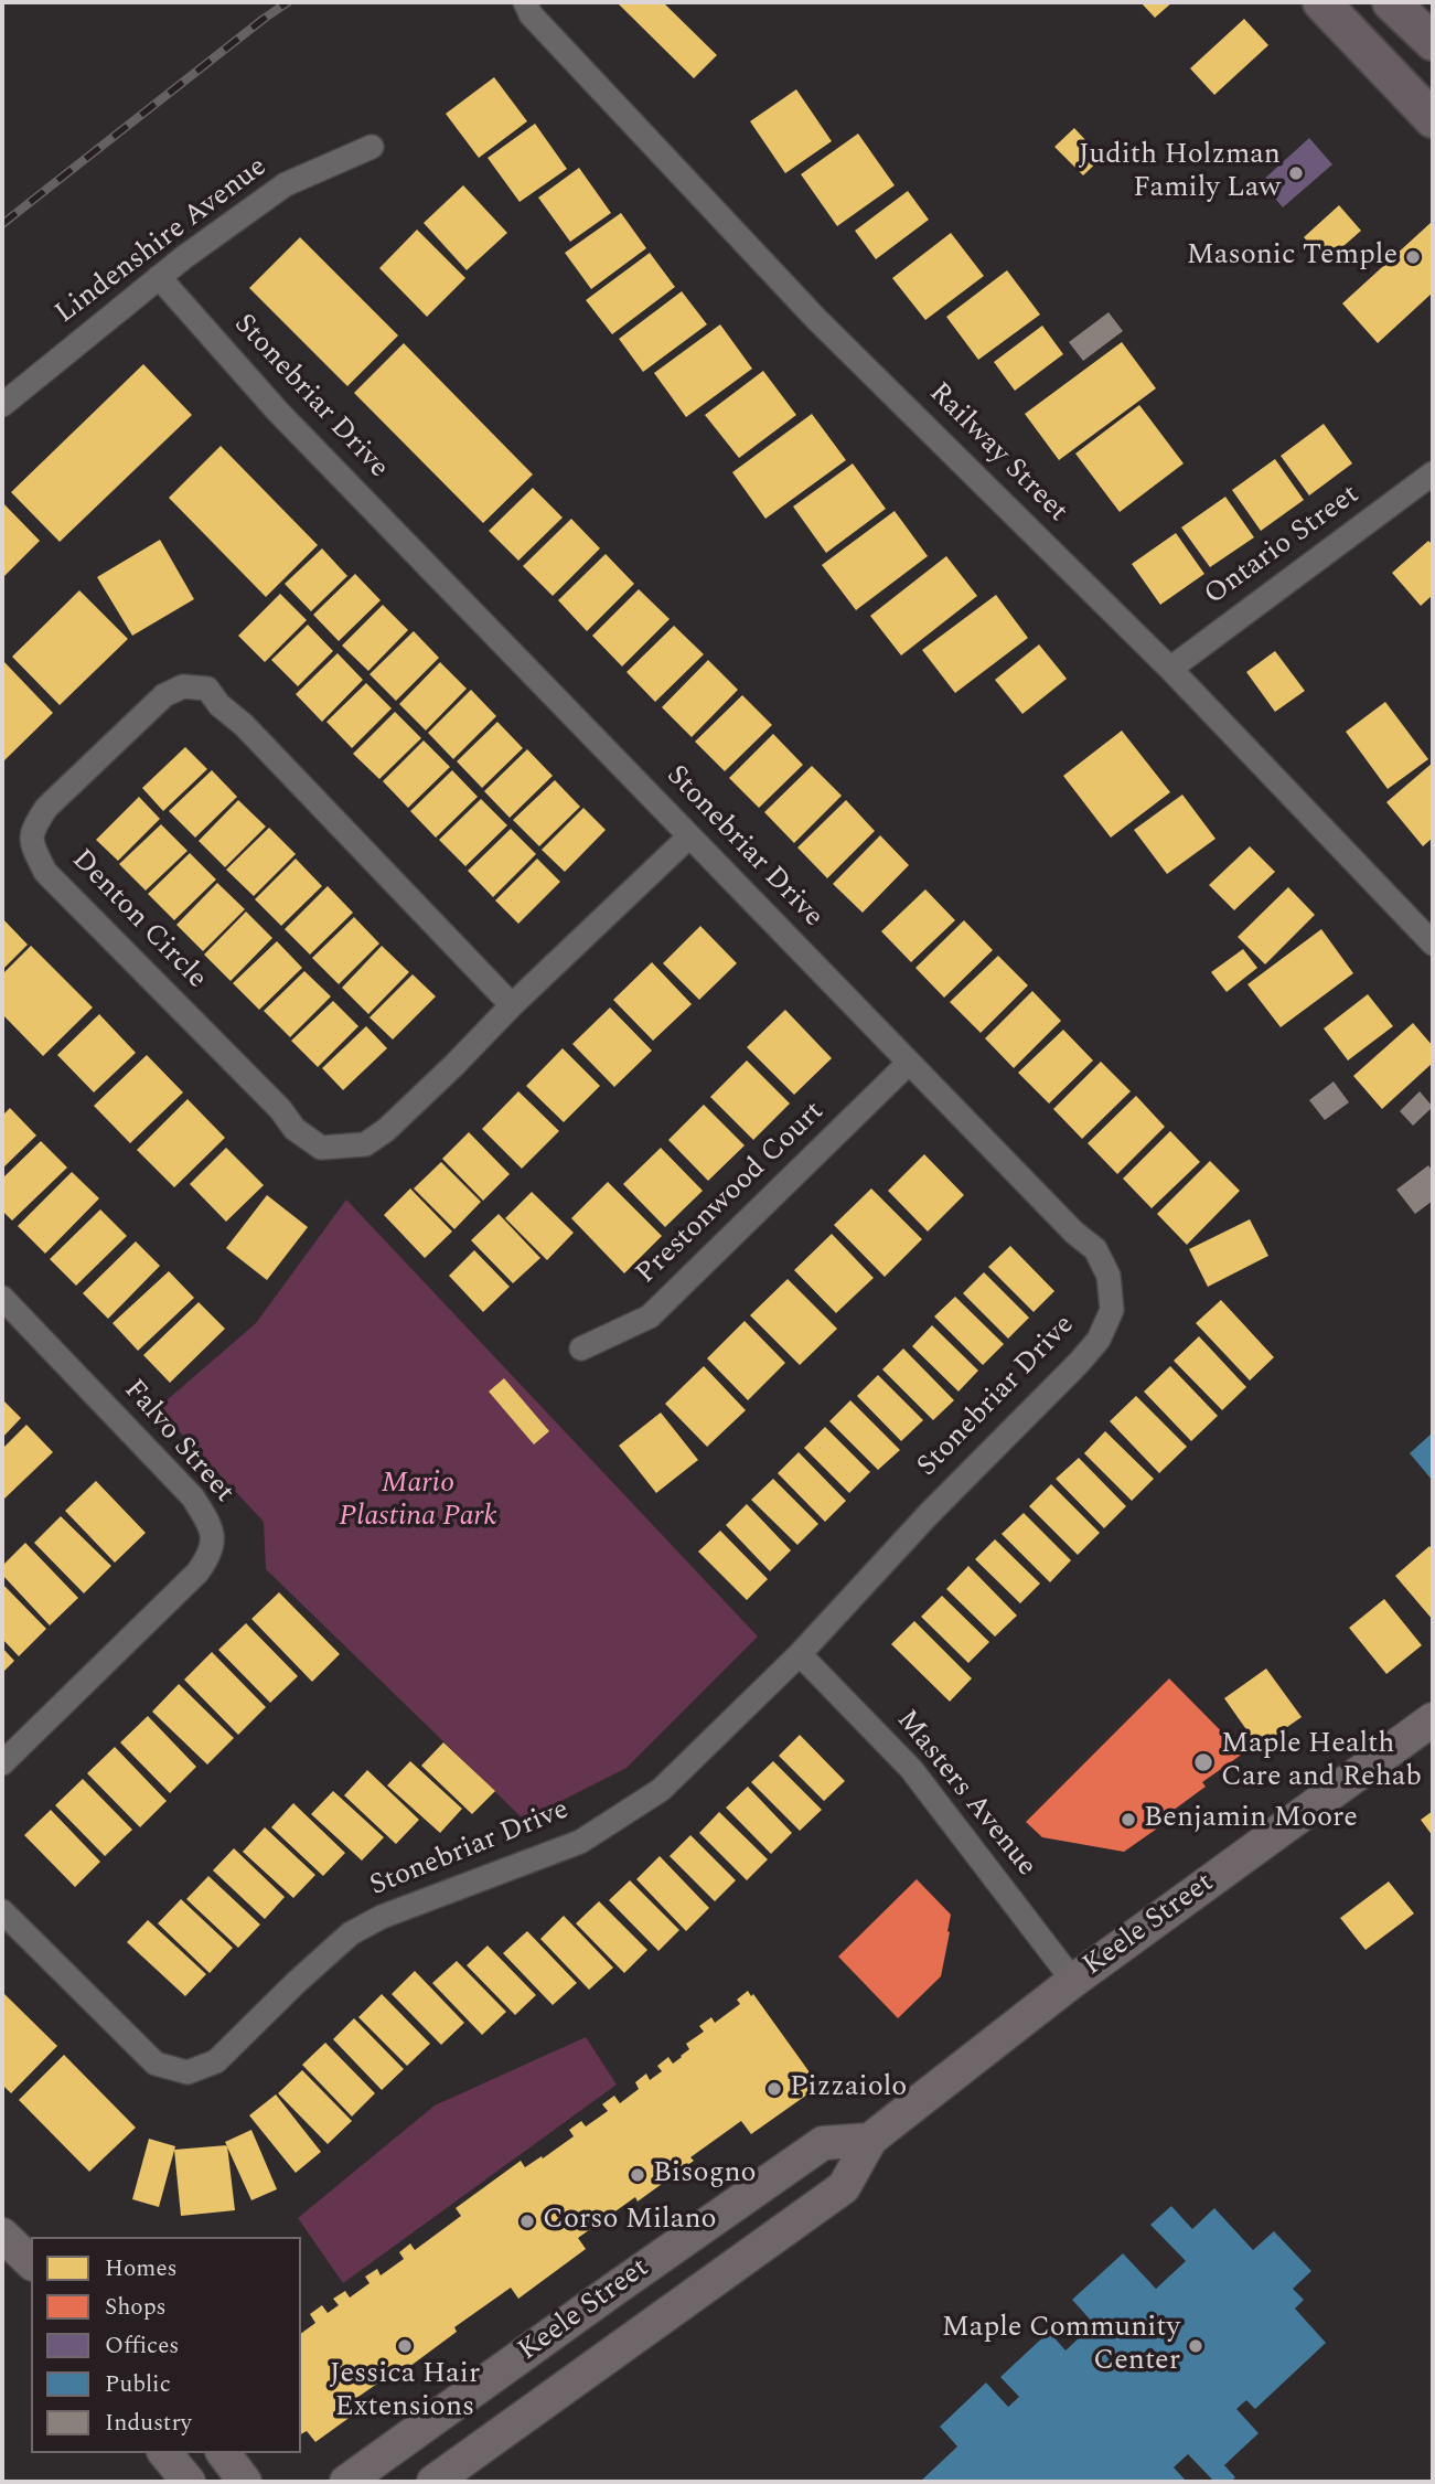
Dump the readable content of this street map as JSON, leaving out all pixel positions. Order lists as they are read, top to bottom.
{
  "streets": {
    "main road": ["Keele Street"],
    "street": [
      "Lindenshire Avenue",
      "Stonebriar Drive",
      "Railway Street",
      "Ontario Street",
      "Denton Circle",
      "Prestonwood Court",
      "Falvo Street",
      "Masters Avenue"
    ]
  },
  "crossings": [
    ["Lindenshire Avenue", "Stonebriar Drive"],
    ["Stonebriar Drive", "Denton Circle"],
    ["Stonebriar Drive", "Prestonwood Court"],
    ["Stonebriar Drive", "Masters Avenue"],
    ["Railway Street", "Ontario Street"],
    ["Masters Avenue", "Keele Street"]
  ],
  "parks": ["Mario Plastina Park"],
  "places": [
    "Judith Holzman Family Law",
    "Masonic Temple",
    "Maple Health Care and Rehab",
    "Benjamin Moore",
    "Pizzaiolo",
    "Bisogno",
    "Corso Milano",
    "Jessica Hair Extensions",
    "Maple Community Center"
  ],
  "legend": [
    "Homes",
    "Shops",
    "Offices",
    "Public",
    "Industry"
  ]
}
